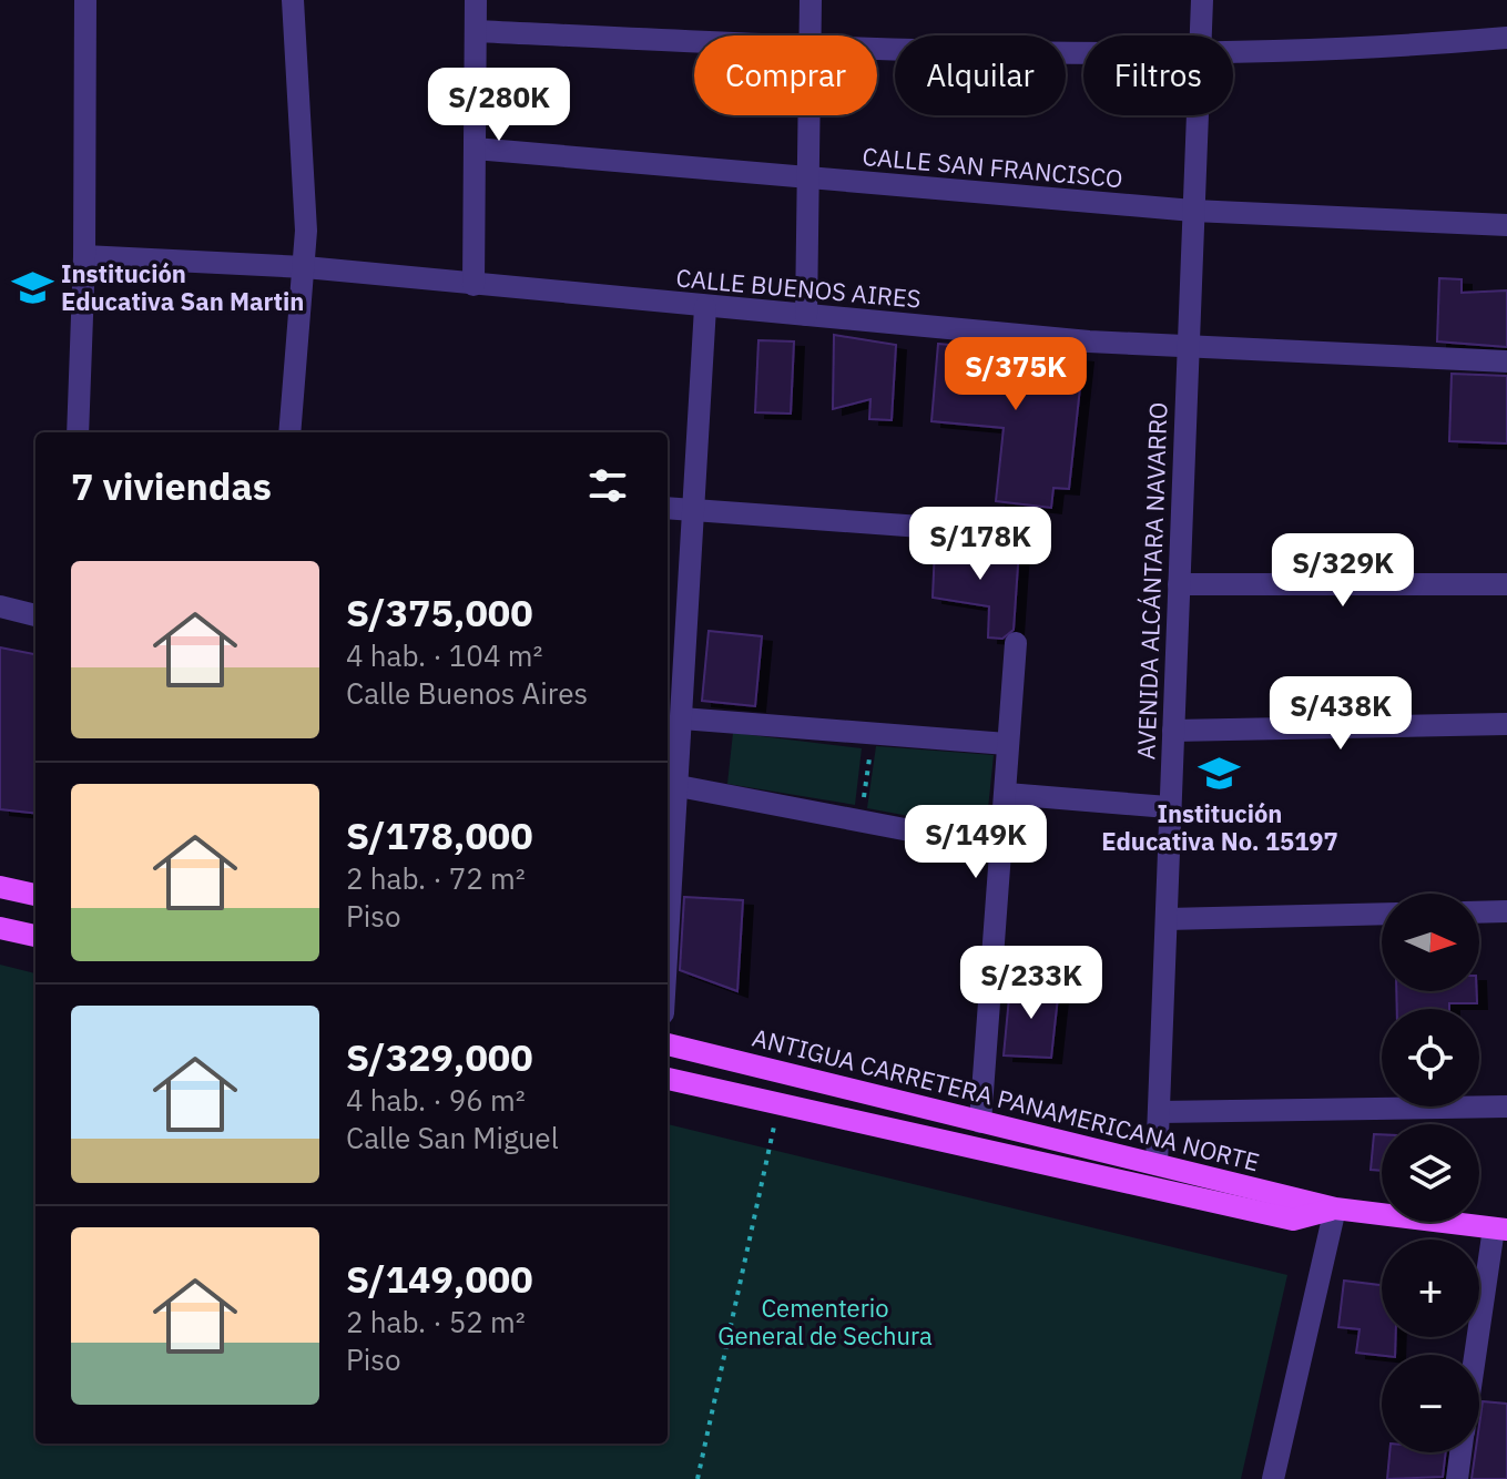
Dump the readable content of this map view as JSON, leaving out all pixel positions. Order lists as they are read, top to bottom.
{
  "streets": {
    "main road": ["ANTIGUA CARRETERA PANAMERICANA NORTE"],
    "street": ["CALLE SAN FRANCISCO", "CALLE BUENOS AIRES", "AVENIDA ALCÁNTARA NAVARRO"]
  },
  "crossings": [
    ["CALLE SAN FRANCISCO", "AVENIDA ALCÁNTARA NAVARRO"],
    ["CALLE BUENOS AIRES", "AVENIDA ALCÁNTARA NAVARRO"],
    ["AVENIDA ALCÁNTARA NAVARRO", "ANTIGUA CARRETERA PANAMERICANA NORTE"]
  ],
  "parks": ["Cementerio General de Sechura"],
  "places": {
    "school or university": ["Institución Educativa San Martin", "Institución Educativa No. 15197"]
  },
  "north": "right",
  "page": {
    "chip": ["Comprar", "Alquilar", "Filtros"],
    "price": [
      "S/280K",
      "S/375K",
      "S/178K",
      "S/329K",
      "S/438K",
      "S/149K",
      "S/233K"
    ],
    "heading": "7 viviendas",
    "list": [
      {
        "name": "S/375,000",
        "note": "4 hab. · 104 m² · Calle Buenos Aires"
      },
      {
        "name": "S/178,000",
        "note": "2 hab. · 72 m² · Piso"
      },
      {
        "name": "S/329,000",
        "note": "4 hab. · 96 m² · Calle San Miguel"
      },
      {
        "name": "S/149,000",
        "note": "2 hab. · 52 m² · Piso"
      }
    ],
    "map_buttons": ["+", "−"]
  }
}
